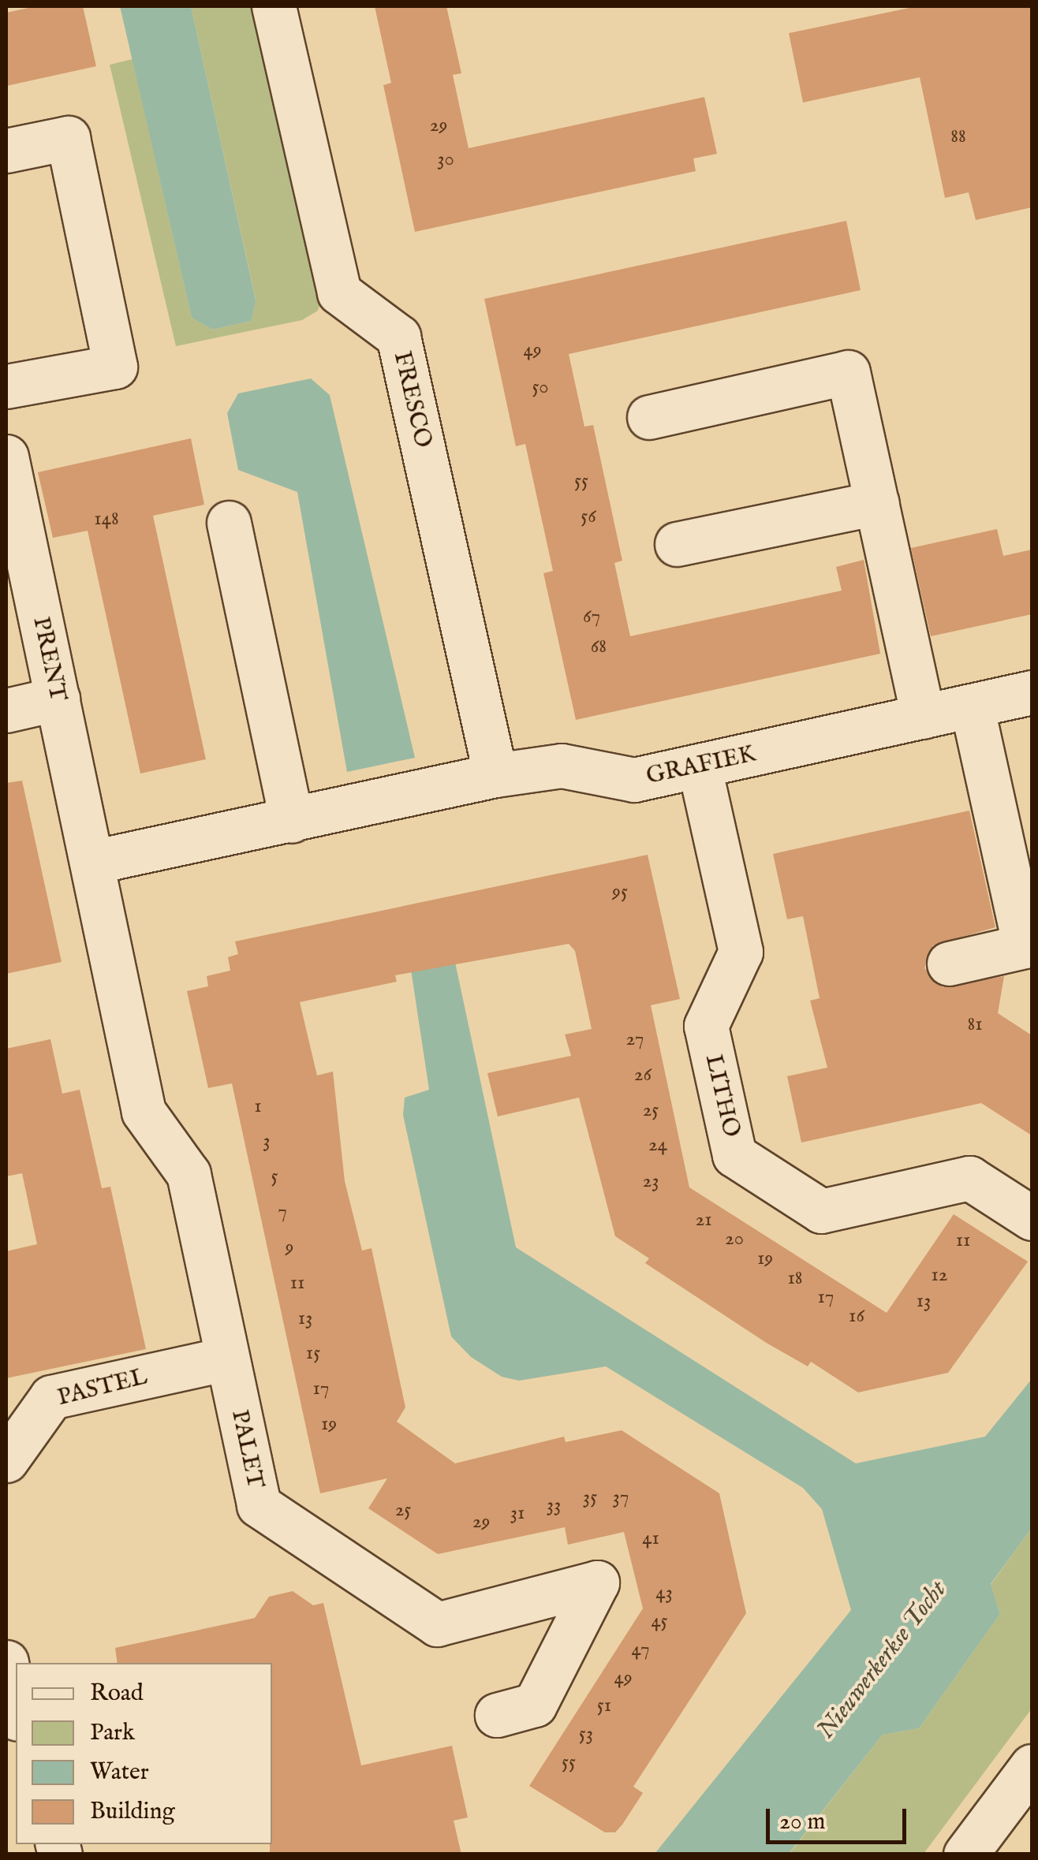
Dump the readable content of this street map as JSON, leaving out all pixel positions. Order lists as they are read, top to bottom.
{
  "streets": {
    "street": [
      "FRESCO",
      "PRENT",
      "GRAFIEK",
      "LITHO",
      "PASTEL",
      "PALET"
    ]
  },
  "crossings": [
    ["FRESCO", "GRAFIEK"],
    ["PRENT", "GRAFIEK"],
    ["PRENT", "PALET"],
    ["GRAFIEK", "LITHO"],
    ["GRAFIEK", "PALET"],
    ["PASTEL", "PALET"]
  ],
  "water": ["Nieuwerkerkse Tocht"],
  "house_numbers": [
    "29",
    "88",
    "30",
    "49",
    "50",
    "55",
    "56",
    "148",
    "67",
    "68",
    "95",
    "81",
    "27",
    "26",
    "1",
    "25",
    "3",
    "24",
    "5",
    "23",
    "7",
    "21",
    "20",
    "11",
    "9",
    "19",
    "12",
    "18",
    "11",
    "17",
    "13",
    "16",
    "13",
    "15",
    "17",
    "19",
    "35",
    "37",
    "33",
    "25",
    "31",
    "29",
    "41",
    "43",
    "45",
    "47",
    "49",
    "51",
    "53",
    "55"
  ],
  "legend": [
    "Road",
    "Park",
    "Water",
    "Building"
  ],
  "scale_bar": "20 m"
}
